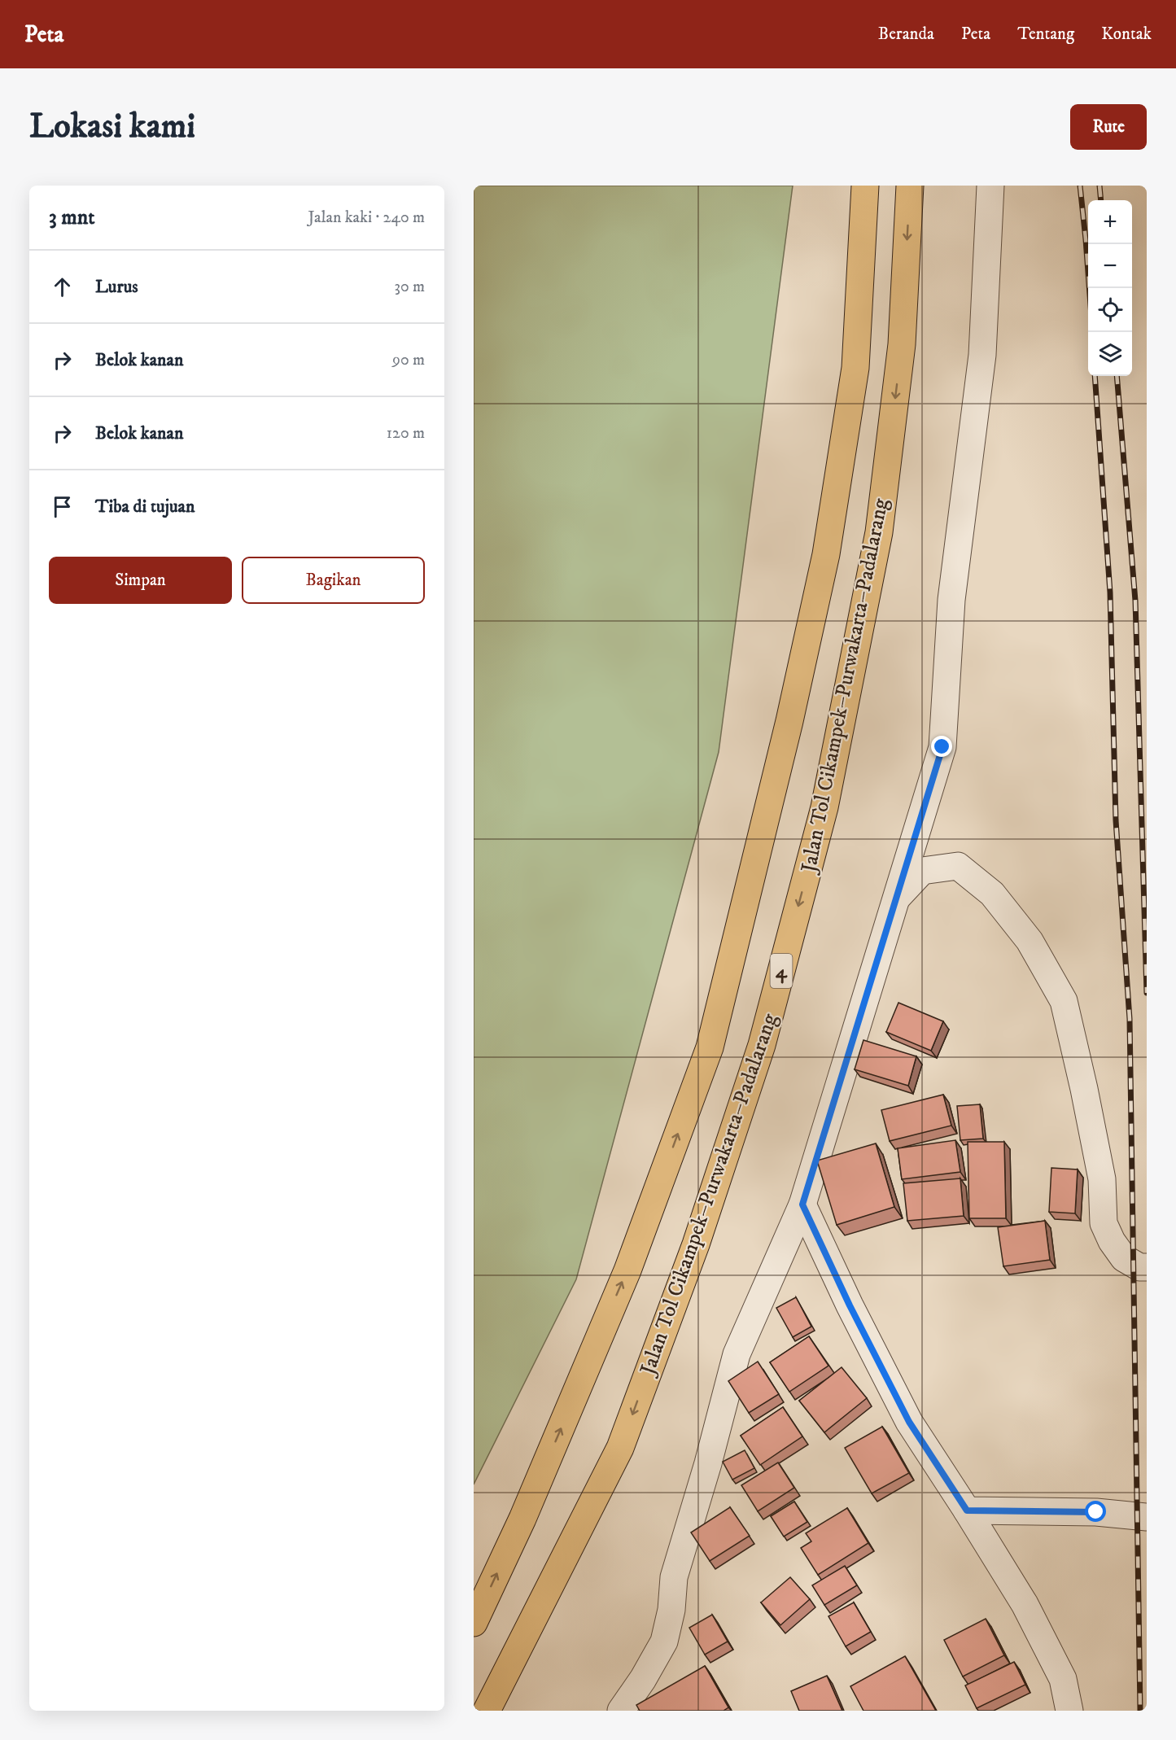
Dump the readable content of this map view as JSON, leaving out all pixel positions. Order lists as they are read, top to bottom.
{
  "streets": {
    "highway": ["Jalan Tol Cikampek–Purwakarta–Padalarang", "4"]
  },
  "page": {
    "header": "Peta",
    "nav": [
      "Beranda",
      "Peta",
      "Tentang",
      "Kontak"
    ],
    "buttons": [
      "Rute",
      ["Simpan", "Bagikan"]
    ],
    "title": "Lokasi kami",
    "heading": ["3 mnt", "Jalan kaki · 240 m"],
    "map_buttons": ["+", "−"],
    "list": [
      ["Lurus", "30 m"],
      ["Belok kanan", "90 m"],
      ["Belok kanan", "120 m"],
      "Tiba di tujuan"
    ]
  }
}
